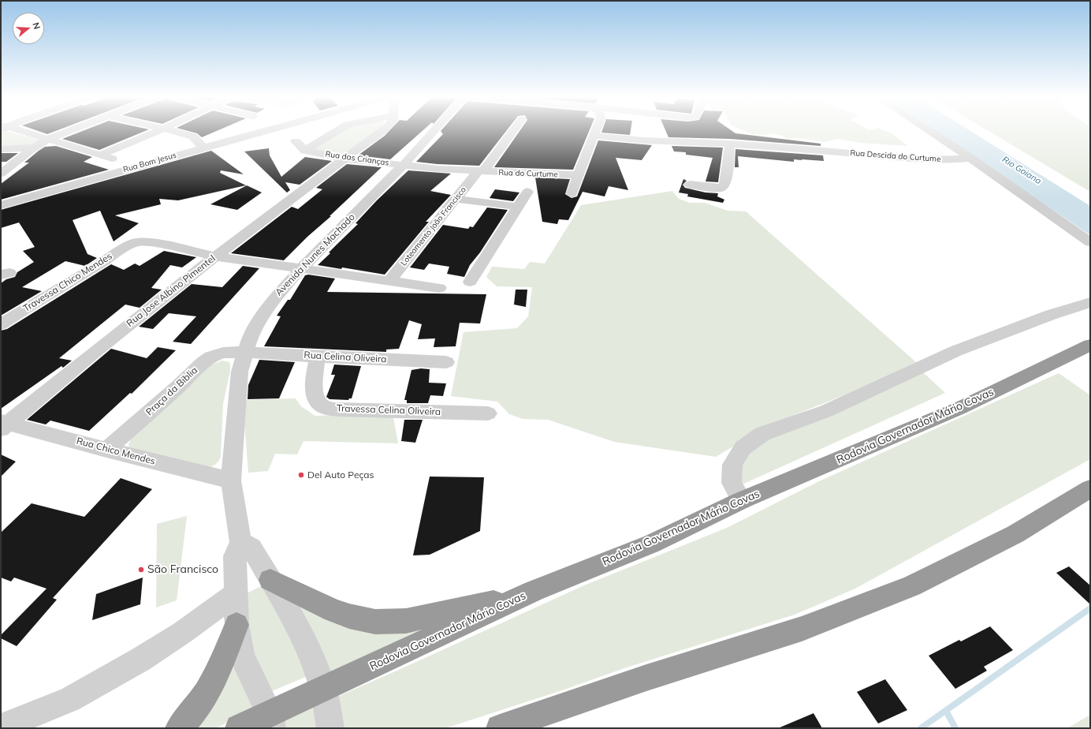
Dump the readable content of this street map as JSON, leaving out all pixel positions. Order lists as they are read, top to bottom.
{
  "streets": {
    "highway": ["Rodovia Governador Mário Covas"],
    "street": [
      "Rua Descida do Curtume",
      "Rua das Crianças",
      "Rua Bom Jesus",
      "Rua do Curtume",
      "Loteamento João Francisco",
      "Avenida Nunes Machado",
      "Travessa Chico Mendes",
      "Rua Jose Albino Pimentel",
      "Rua Celina Oliveira",
      "Praça da Biblia",
      "Travessa Celina Oliveira",
      "Rua Chico Mendes"
    ]
  },
  "crossings": [
    ["Rua das Crianças", "Rua do Curtume"],
    ["Rua das Crianças", "Avenida Nunes Machado"],
    ["Rua das Crianças", "Rua Jose Albino Pimentel"],
    ["Rua do Curtume", "Loteamento João Francisco"],
    ["Rua do Curtume", "Avenida Nunes Machado"],
    ["Avenida Nunes Machado", "Rua Celina Oliveira"],
    ["Avenida Nunes Machado", "Praça da Biblia"],
    ["Avenida Nunes Machado", "Rodovia Governador Mário Covas"],
    ["Avenida Nunes Machado", "Rua Chico Mendes"],
    ["Travessa Chico Mendes", "Rua Jose Albino Pimentel"],
    ["Rua Jose Albino Pimentel", "Rua Chico Mendes"],
    ["Rua Celina Oliveira", "Praça da Biblia"],
    ["Rua Celina Oliveira", "Travessa Celina Oliveira"],
    ["Praça da Biblia", "Rua Chico Mendes"]
  ],
  "water": ["Rio Goiana"],
  "places": ["Del Auto Peças", "São Francisco"],
  "north": "right"
}
